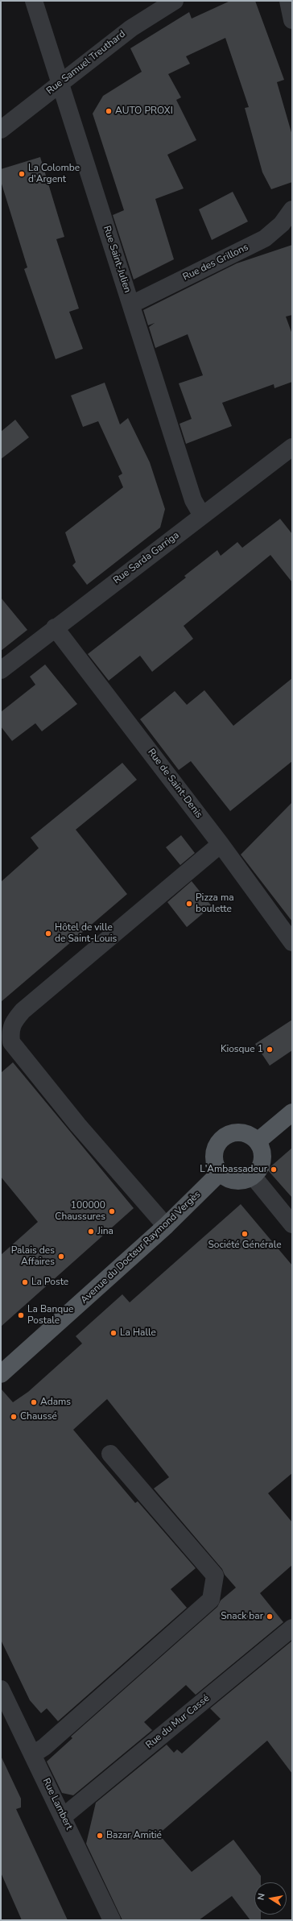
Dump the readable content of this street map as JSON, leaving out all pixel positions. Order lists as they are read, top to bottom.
{
  "streets": {
    "main road": ["Avenue du Docteur Raymond Vergès"],
    "street": [
      "Rue Samuel Treuthard",
      "Rue Saint-Julien",
      "Rue des Grillons",
      "Rue Sarda Garriga",
      "Rue de Saint-Denis",
      "Rue du Mur Cassé",
      "Rue Lambert"
    ]
  },
  "crossings": [
    ["Rue Samuel Treuthard", "Rue Saint-Julien"],
    ["Rue Saint-Julien", "Rue des Grillons"],
    ["Rue Saint-Julien", "Rue Sarda Garriga"],
    ["Rue Sarda Garriga", "Rue de Saint-Denis"],
    ["Rue du Mur Cassé", "Rue Lambert"]
  ],
  "places": [
    "AUTO PROXI",
    "La Colombe d'Argent",
    "Pizza ma boulette",
    "Hôtel de ville de Saint-Louis",
    "Kiosque 1",
    "L'Ambassadeur",
    "100000 Chaussures",
    "Jina",
    "Société Générale",
    "Palais des Affaires",
    "La Poste",
    "La Banque Postale",
    "La Halle",
    "Adams",
    "Chaussé",
    "Snack bar",
    "Bazar Amitié"
  ],
  "north": "left"
}
